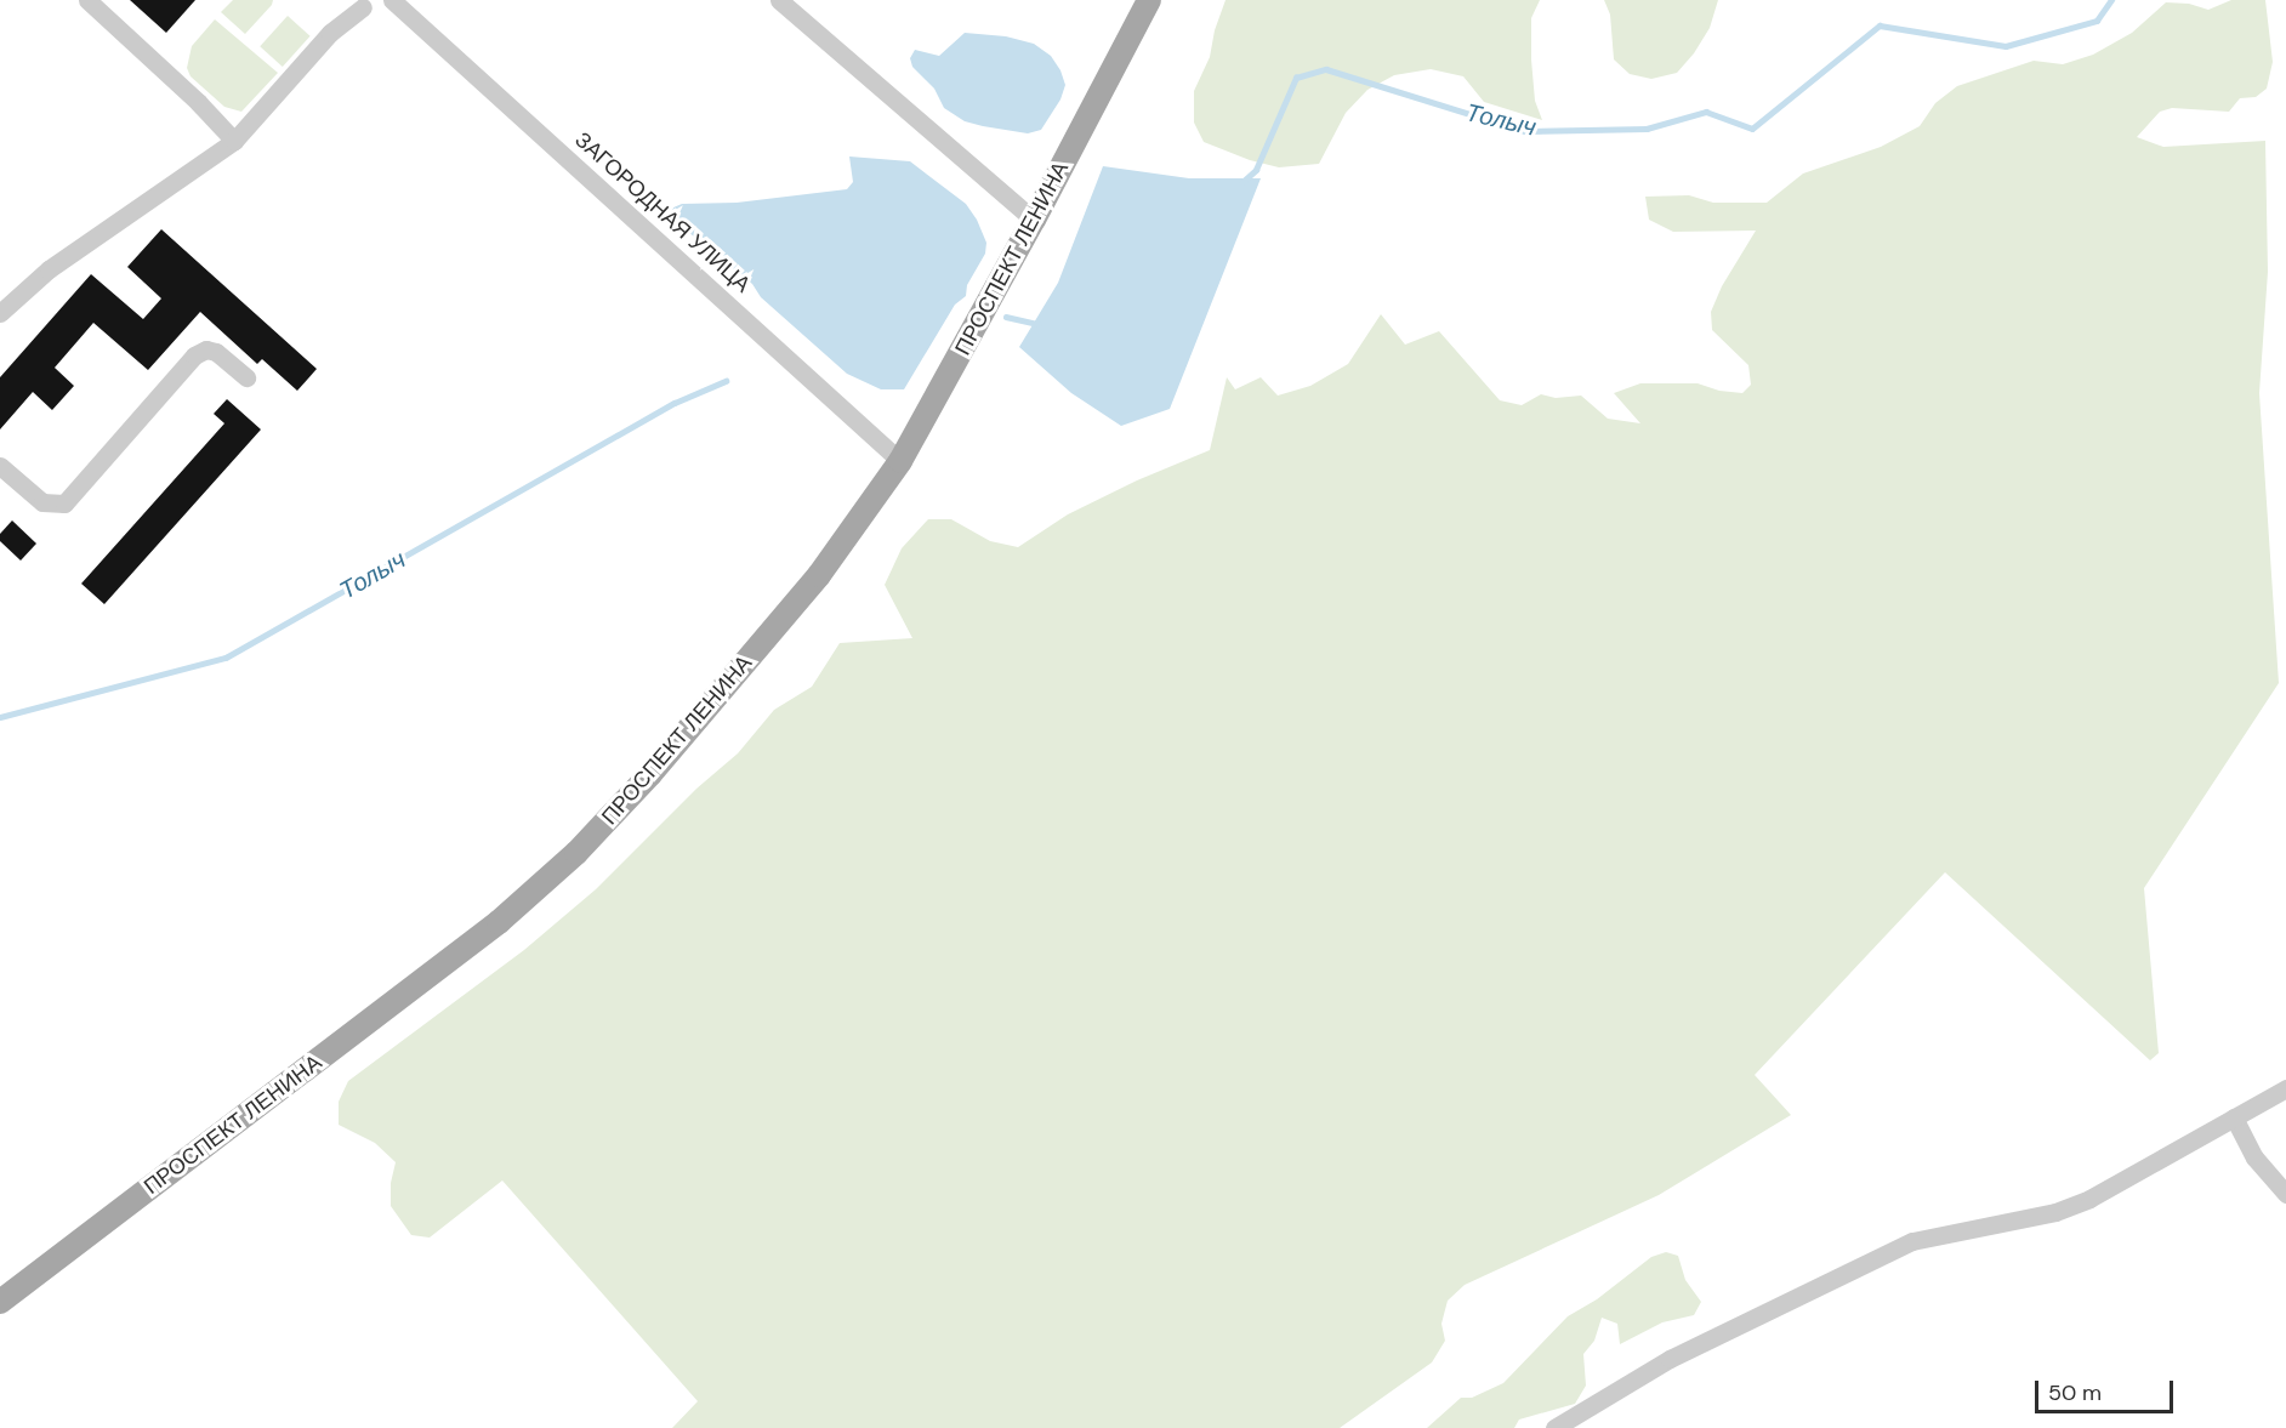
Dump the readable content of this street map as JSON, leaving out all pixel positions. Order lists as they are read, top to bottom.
{
  "streets": {
    "main road": ["ПРОСПЕКТ ЛЕНИНА"],
    "street": ["ЗАГОРОДНАЯ УЛИЦА"]
  },
  "crossings": [
    ["ЗАГОРОДНАЯ УЛИЦА", "ПРОСПЕКТ ЛЕНИНА"]
  ],
  "water": ["Толыч"],
  "scale_bar": "50 m"
}
